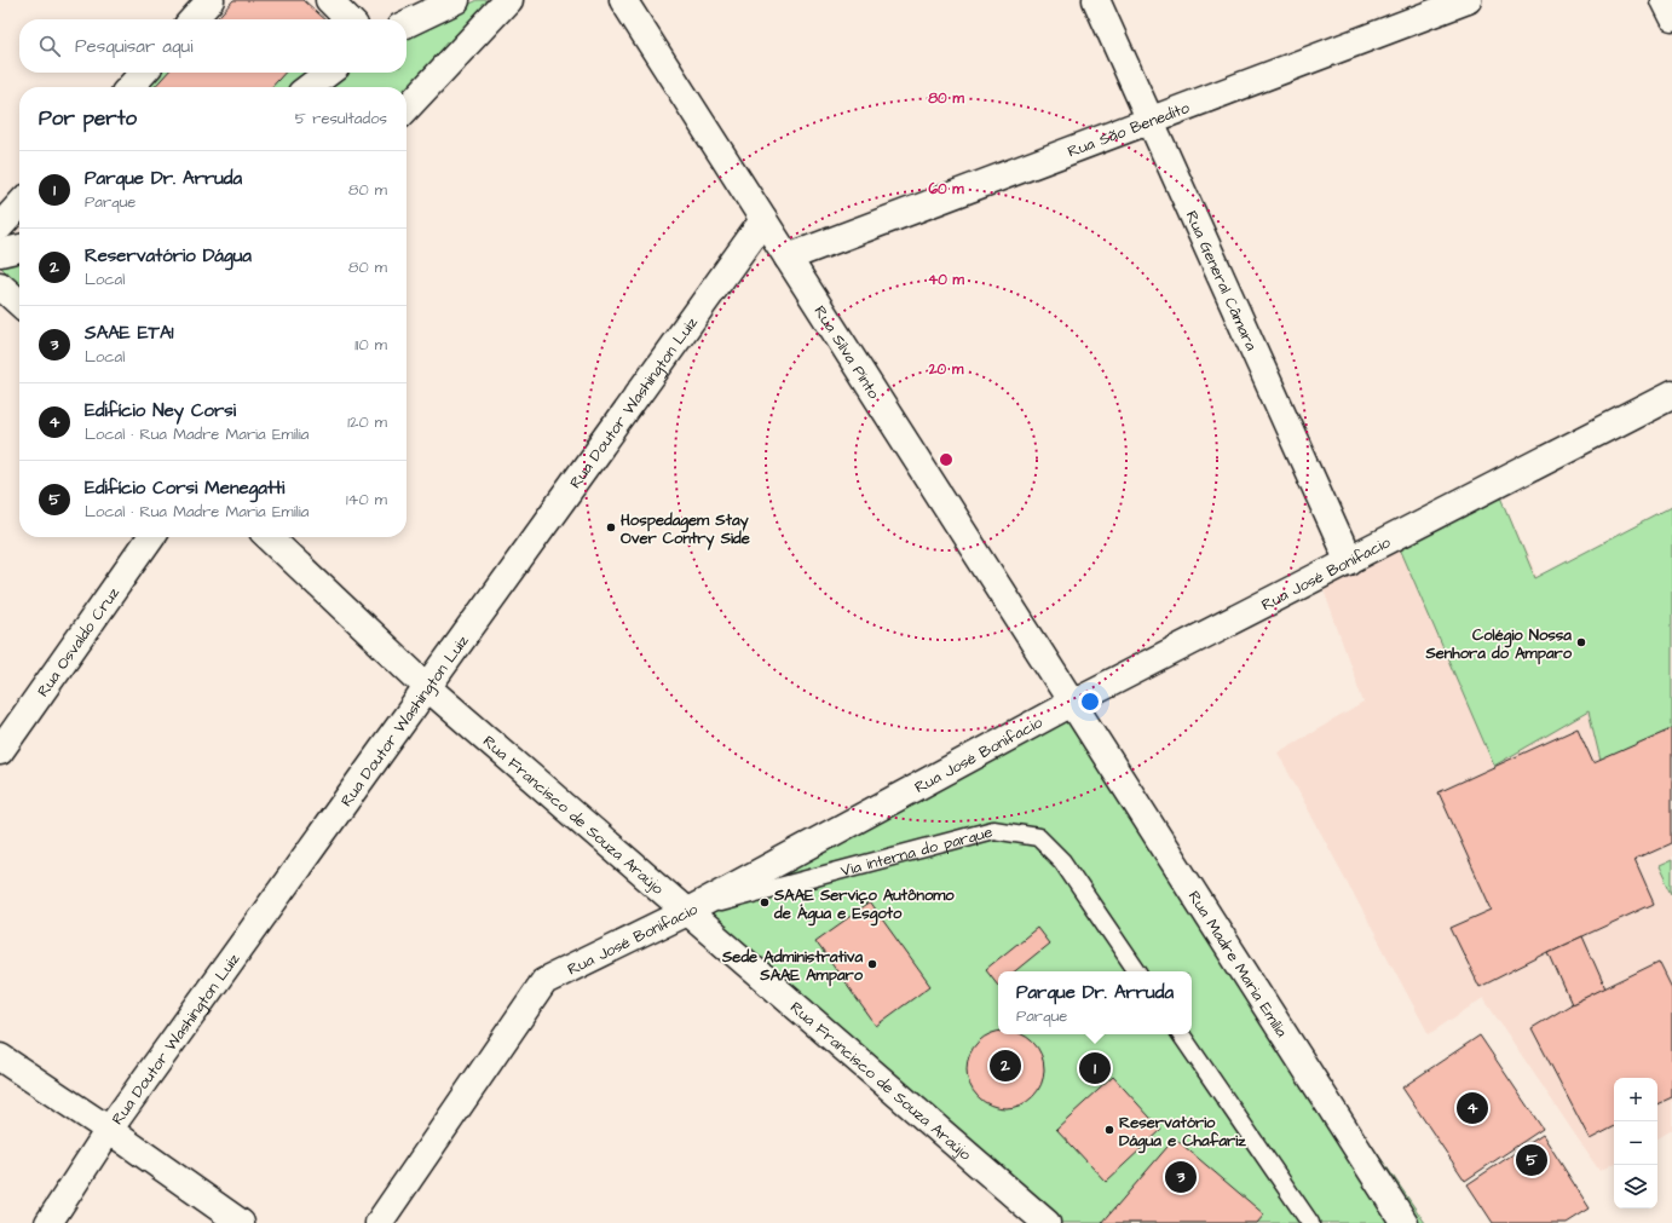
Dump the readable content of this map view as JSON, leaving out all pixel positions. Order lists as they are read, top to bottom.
{
  "streets": {
    "street": [
      "Rua São Benedito",
      "Rua General Câmara",
      "Rua Silva Pinto",
      "Rua Doutor Washington Luiz",
      "Rua José Bonifacio",
      "Rua Osvaldo Cruz",
      "Rua Francisco de Souza Araújo",
      "Rua Madre Maria Emília"
    ],
    "lane": ["Via interna do parque"]
  },
  "crossings": [
    ["Rua São Benedito", "Rua General Câmara"],
    ["Rua São Benedito", "Rua Silva Pinto"],
    ["Rua General Câmara", "Rua José Bonifacio"],
    ["Rua Silva Pinto", "Rua Doutor Washington Luiz"],
    ["Rua Silva Pinto", "Rua José Bonifacio"],
    ["Rua Silva Pinto", "Rua Madre Maria Emília"],
    ["Rua Doutor Washington Luiz", "Rua Francisco de Souza Araújo"],
    ["Rua José Bonifacio", "Rua Francisco de Souza Araújo"],
    ["Rua José Bonifacio", "Via interna do parque"],
    ["Rua José Bonifacio", "Rua Madre Maria Emília"],
    ["Rua Francisco de Souza Araújo", "Via interna do parque"]
  ],
  "places": [
    "Hospedagem Stay Over Contry Side",
    "Colégio Nossa Senhora do Amparo",
    "SAAE Serviço Autônomo de Água e Esgoto",
    "Sede Administrativa SAAE Amparo",
    "Reservatório Dágua e Chafariz"
  ],
  "page": {
    "search": "Pesquisar aqui",
    "heading": ["Por perto", "5 resultados"],
    "list": [
      {
        "mark": "1",
        "name": "Parque Dr. Arruda",
        "note": "Parque",
        "value": "80 m"
      },
      {
        "mark": "2",
        "name": "Reservatório Dágua",
        "note": "Local",
        "value": "80 m"
      },
      {
        "mark": "3",
        "name": "SAAE ETA1",
        "note": "Local",
        "value": "110 m"
      },
      {
        "mark": "4",
        "name": "Edifício Ney Corsi",
        "note": "Local · Rua Madre Maria Emília",
        "value": "120 m"
      },
      {
        "mark": "5",
        "name": "Edifício Corsi Menegatti",
        "note": "Local · Rua Madre Maria Emília",
        "value": "140 m"
      }
    ],
    "popup": ["Parque Dr. Arruda", "Parque"],
    "pins": [
      "2",
      "1",
      "4",
      "5",
      "3"
    ],
    "map_buttons": ["+", "−"]
  },
  "rings": [
    "80 m",
    "60 m",
    "40 m",
    "20 m"
  ]
}
